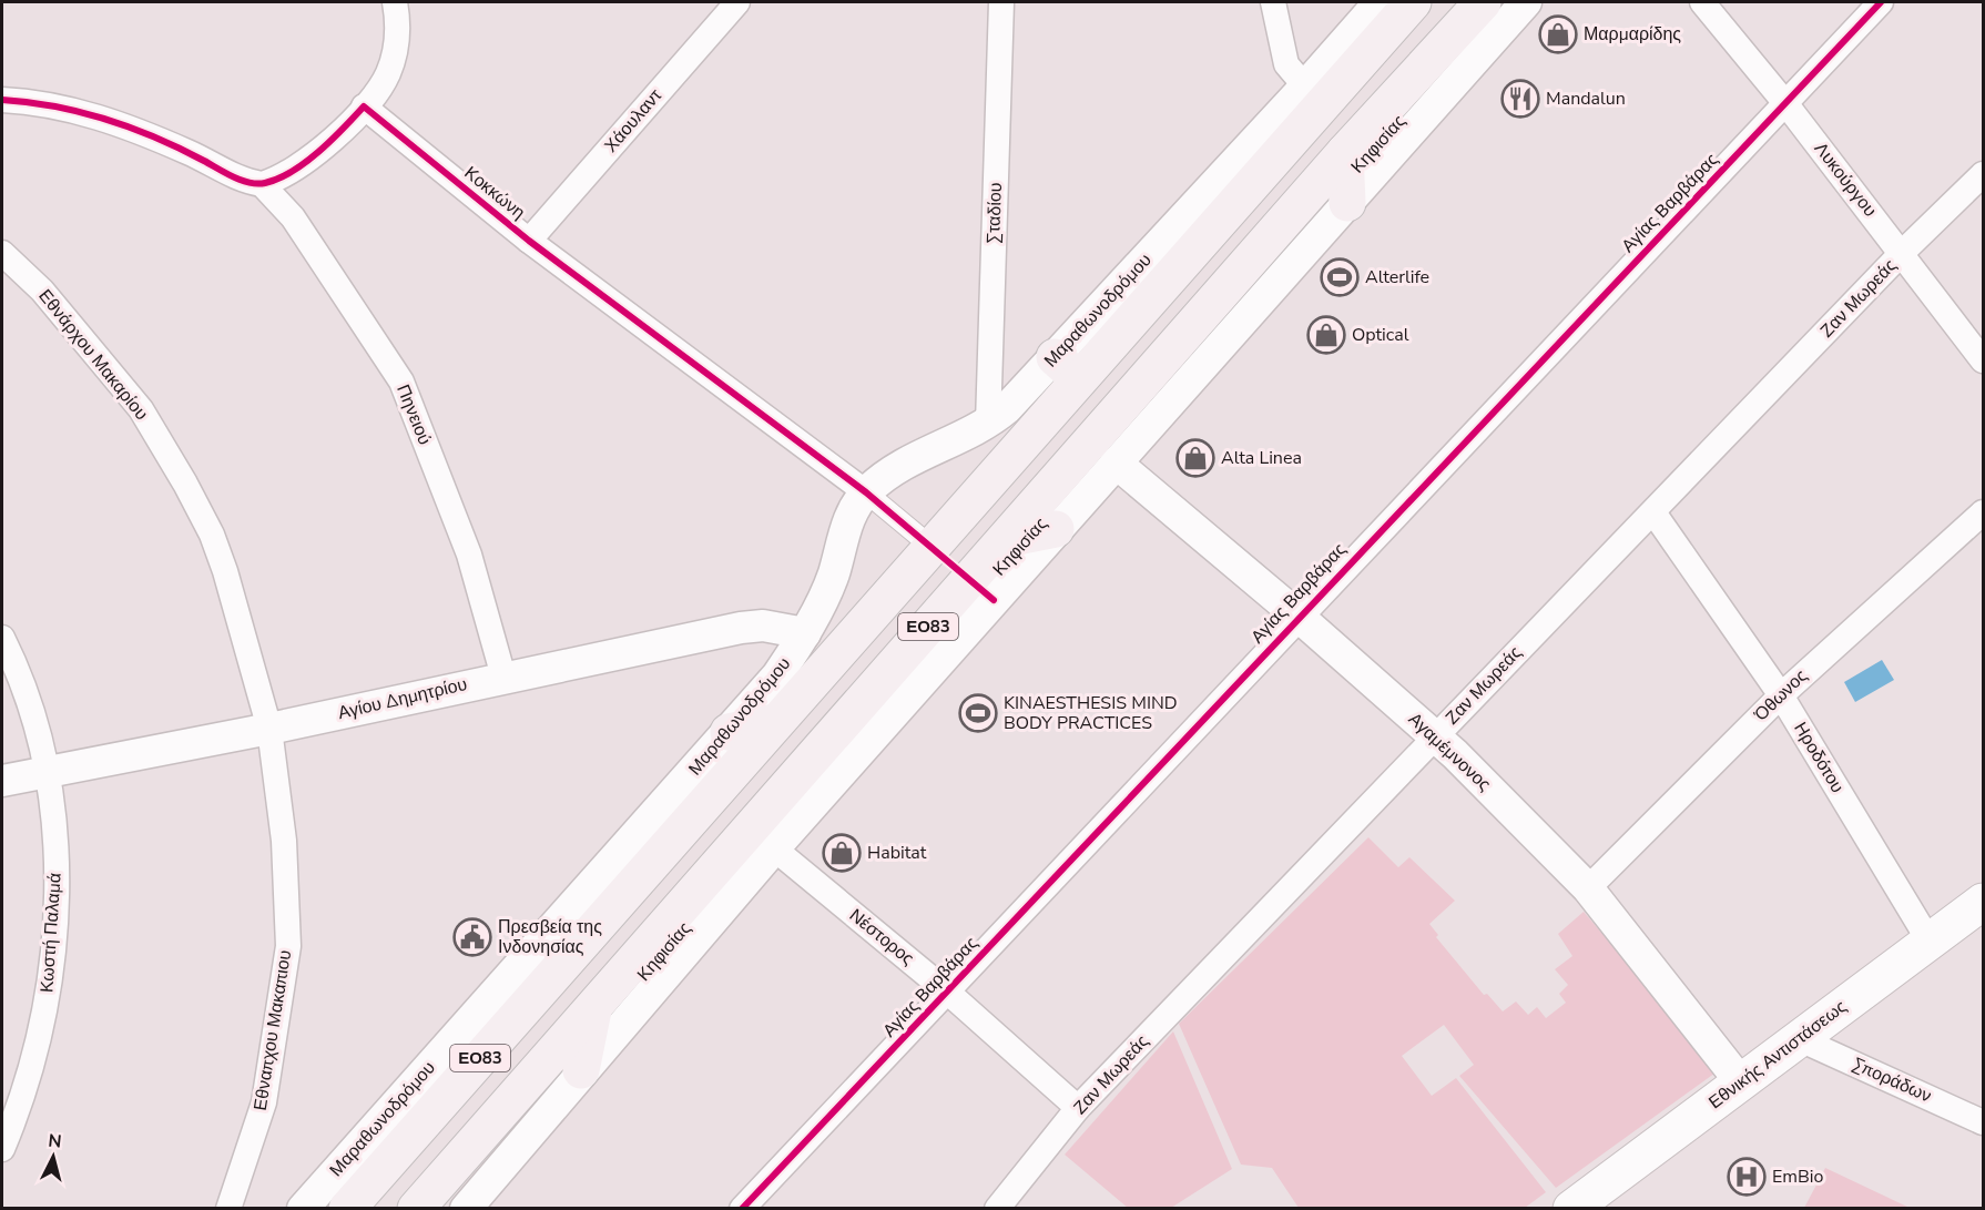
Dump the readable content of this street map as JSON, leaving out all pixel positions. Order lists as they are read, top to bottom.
{
  "streets": {
    "main road": ["Κηφισίας", "ΕΟ83", "Εθνικής Αντιστάσεως"],
    "street": [
      "Χάουλαντ",
      "Λυκούργου",
      "Κοκκώνη",
      "Αγίας Βαρβάρας",
      "Σταδίου",
      "Ζαν Μωρεάς",
      "Μαραθωνοδρόμου",
      "Εθνάρχου Μακαρίου",
      "Πηνειού",
      "Όθωνος",
      "Αγίου Δημητρίου",
      "Αγαμέμνονος",
      "Ηροδότου",
      "Κωστή Παλαμά",
      "Νέστορος",
      "Εθναπχου Μακαπιου",
      "Σποράδων"
    ]
  },
  "crossings": [
    ["Χάουλαντ", "Κοκκώνη"],
    ["Κηφισίας", "Αγαμέμνονος"],
    ["Κηφισίας", "Νέστορος"],
    ["Λυκούργου", "Αγίας Βαρβάρας"],
    ["Λυκούργου", "Ζαν Μωρεάς"],
    ["Κοκκώνη", "Μαραθωνοδρόμου"],
    ["Κοκκώνη", "ΕΟ83"],
    ["Αγίας Βαρβάρας", "Αγαμέμνονος"],
    ["Αγίας Βαρβάρας", "Νέστορος"],
    ["Σταδίου", "Μαραθωνοδρόμου"],
    ["Ζαν Μωρεάς", "Αγαμέμνονος"],
    ["Ζαν Μωρεάς", "Ηροδότου"],
    ["Ζαν Μωρεάς", "Νέστορος"],
    ["Μαραθωνοδρόμου", "ΕΟ83"],
    ["Μαραθωνοδρόμου", "Αγίου Δημητρίου"],
    ["Εθνάρχου Μακαρίου", "Αγίου Δημητρίου"],
    ["Εθνάρχου Μακαρίου", "Εθναπχου Μακαπιου"],
    ["Πηνειού", "Αγίου Δημητρίου"],
    ["Όθωνος", "Αγαμέμνονος"],
    ["Όθωνος", "Ηροδότου"],
    ["Αγίου Δημητρίου", "Κωστή Παλαμά"],
    ["Αγίου Δημητρίου", "Εθναπχου Μακαπιου"],
    ["Αγαμέμνονος", "Εθνικής Αντιστάσεως"],
    ["Ηροδότου", "Εθνικής Αντιστάσεως"],
    ["Εθνικής Αντιστάσεως", "Σποράδων"]
  ],
  "places": {
    "shop": [
      "Μαρμαρίδης",
      "Optical",
      "Alta Linea",
      "Habitat"
    ],
    "restaurant": ["Mandalun"],
    "sports": ["Alterlife", "KINAESTHESIS MIND BODY PRACTICES"],
    "public building": ["Πρεσβεία της Ινδονησίας"],
    "hospital": ["EmBio"]
  },
  "north": "top"
}
